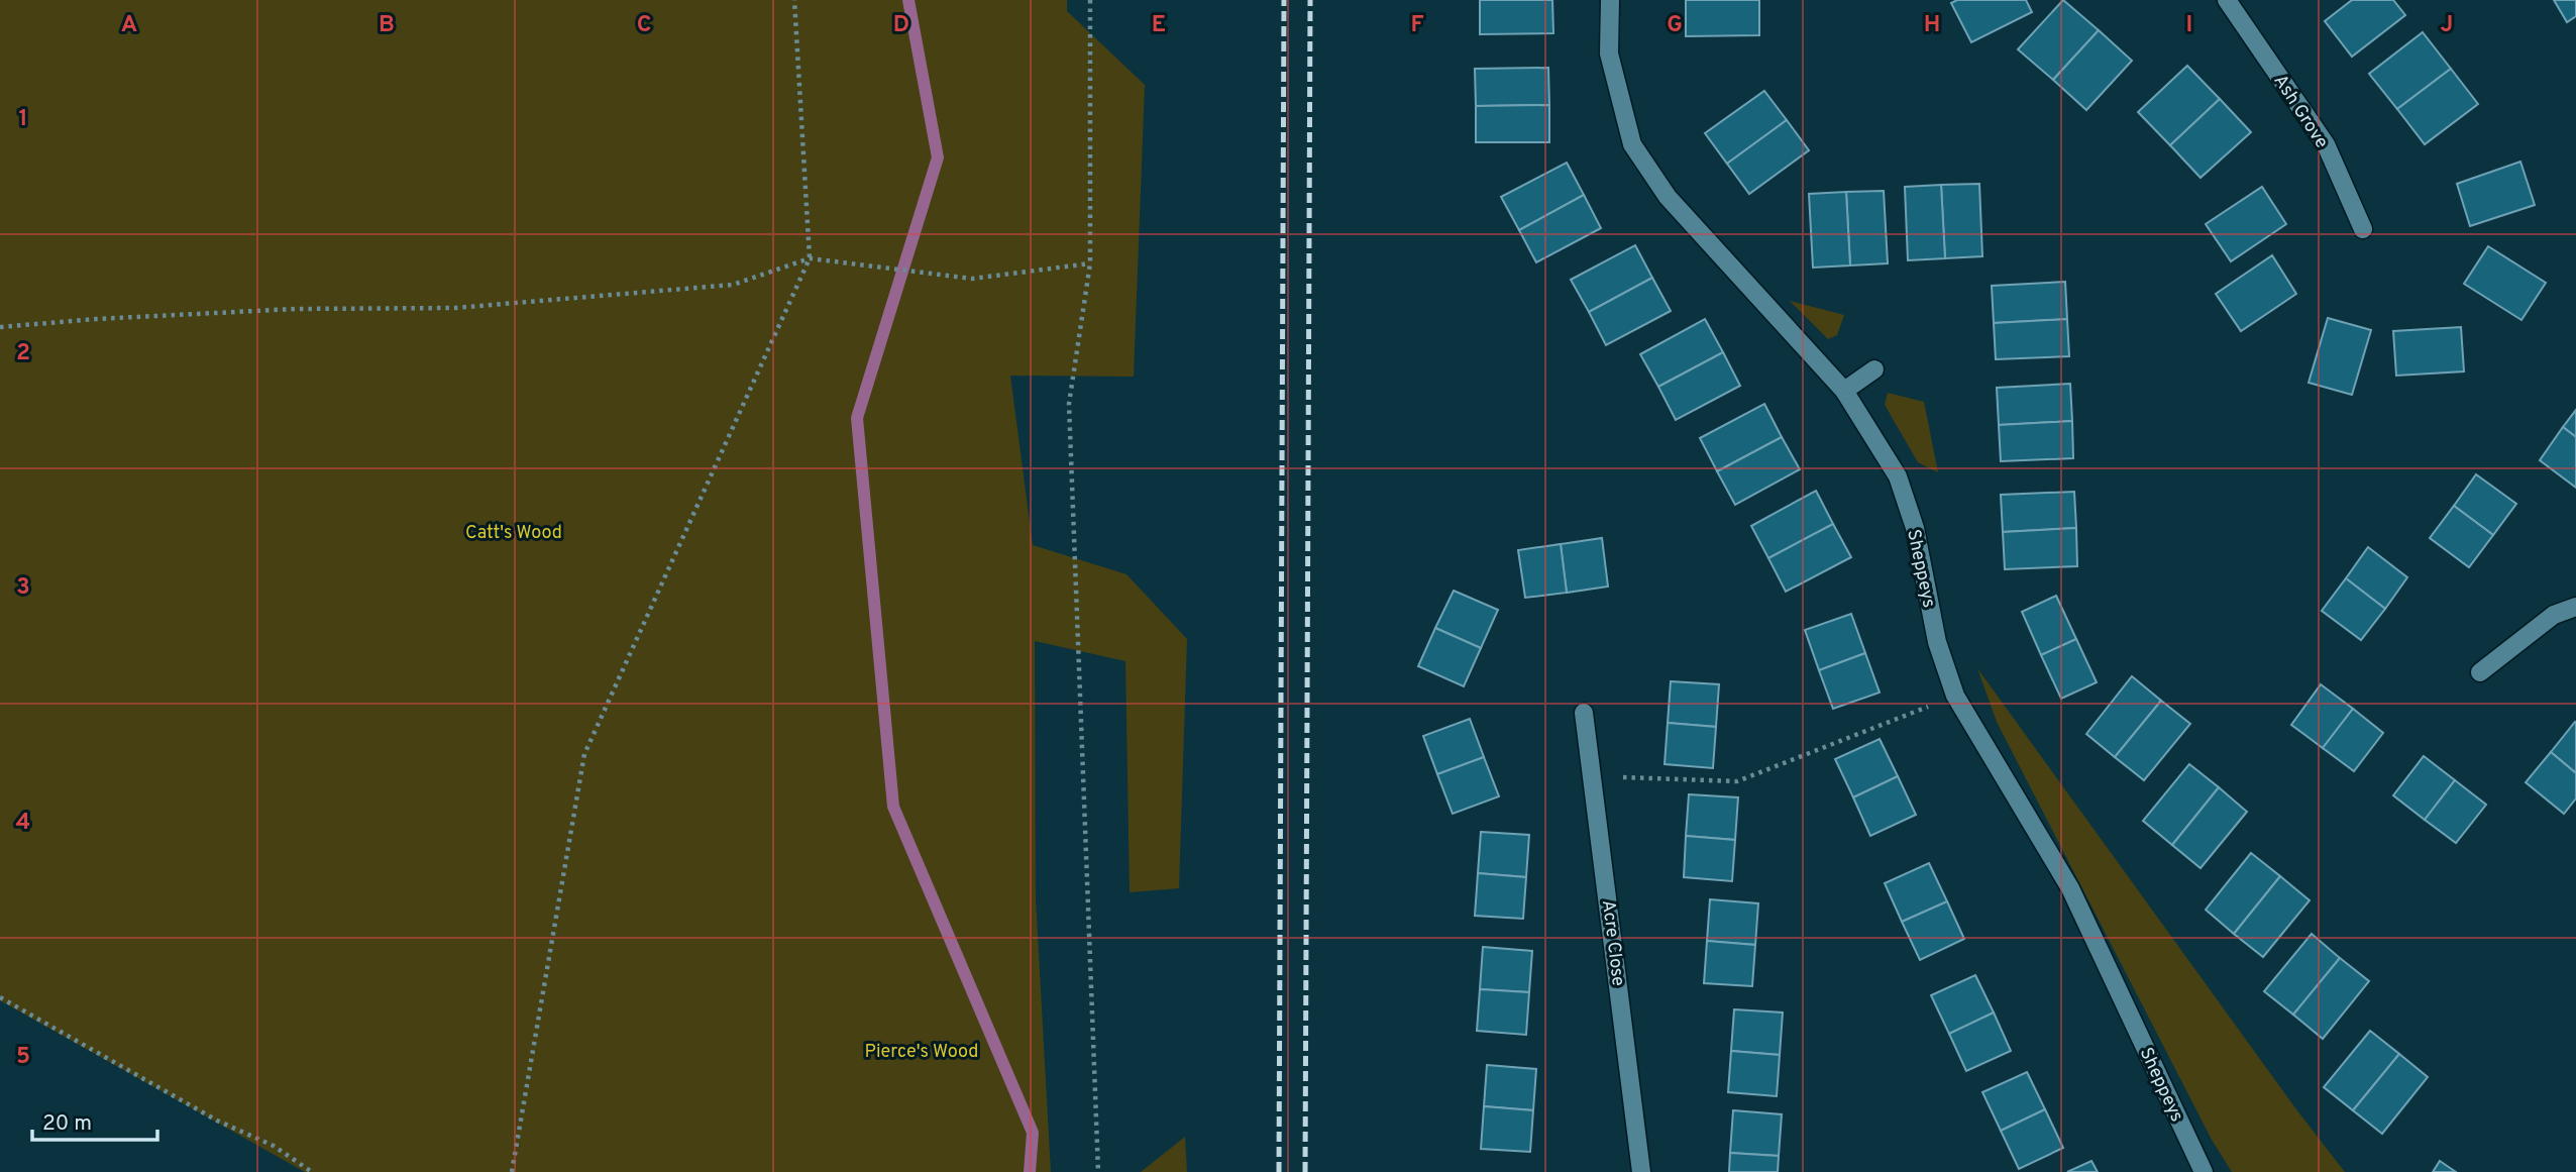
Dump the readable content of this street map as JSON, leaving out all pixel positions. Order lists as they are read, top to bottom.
{
  "streets": {
    "street": ["Ash Grove", "Sheppeys", "Acre Close"]
  },
  "parks": ["Catt's Wood", "Pierce's Wood"],
  "scale_bar": "20 m",
  "grid": {
    "columns": [
      "A",
      "B",
      "C",
      "D",
      "E",
      "F",
      "G",
      "H",
      "I",
      "J"
    ],
    "rows": [
      "1",
      "2",
      "3",
      "4",
      "5"
    ]
  }
}
